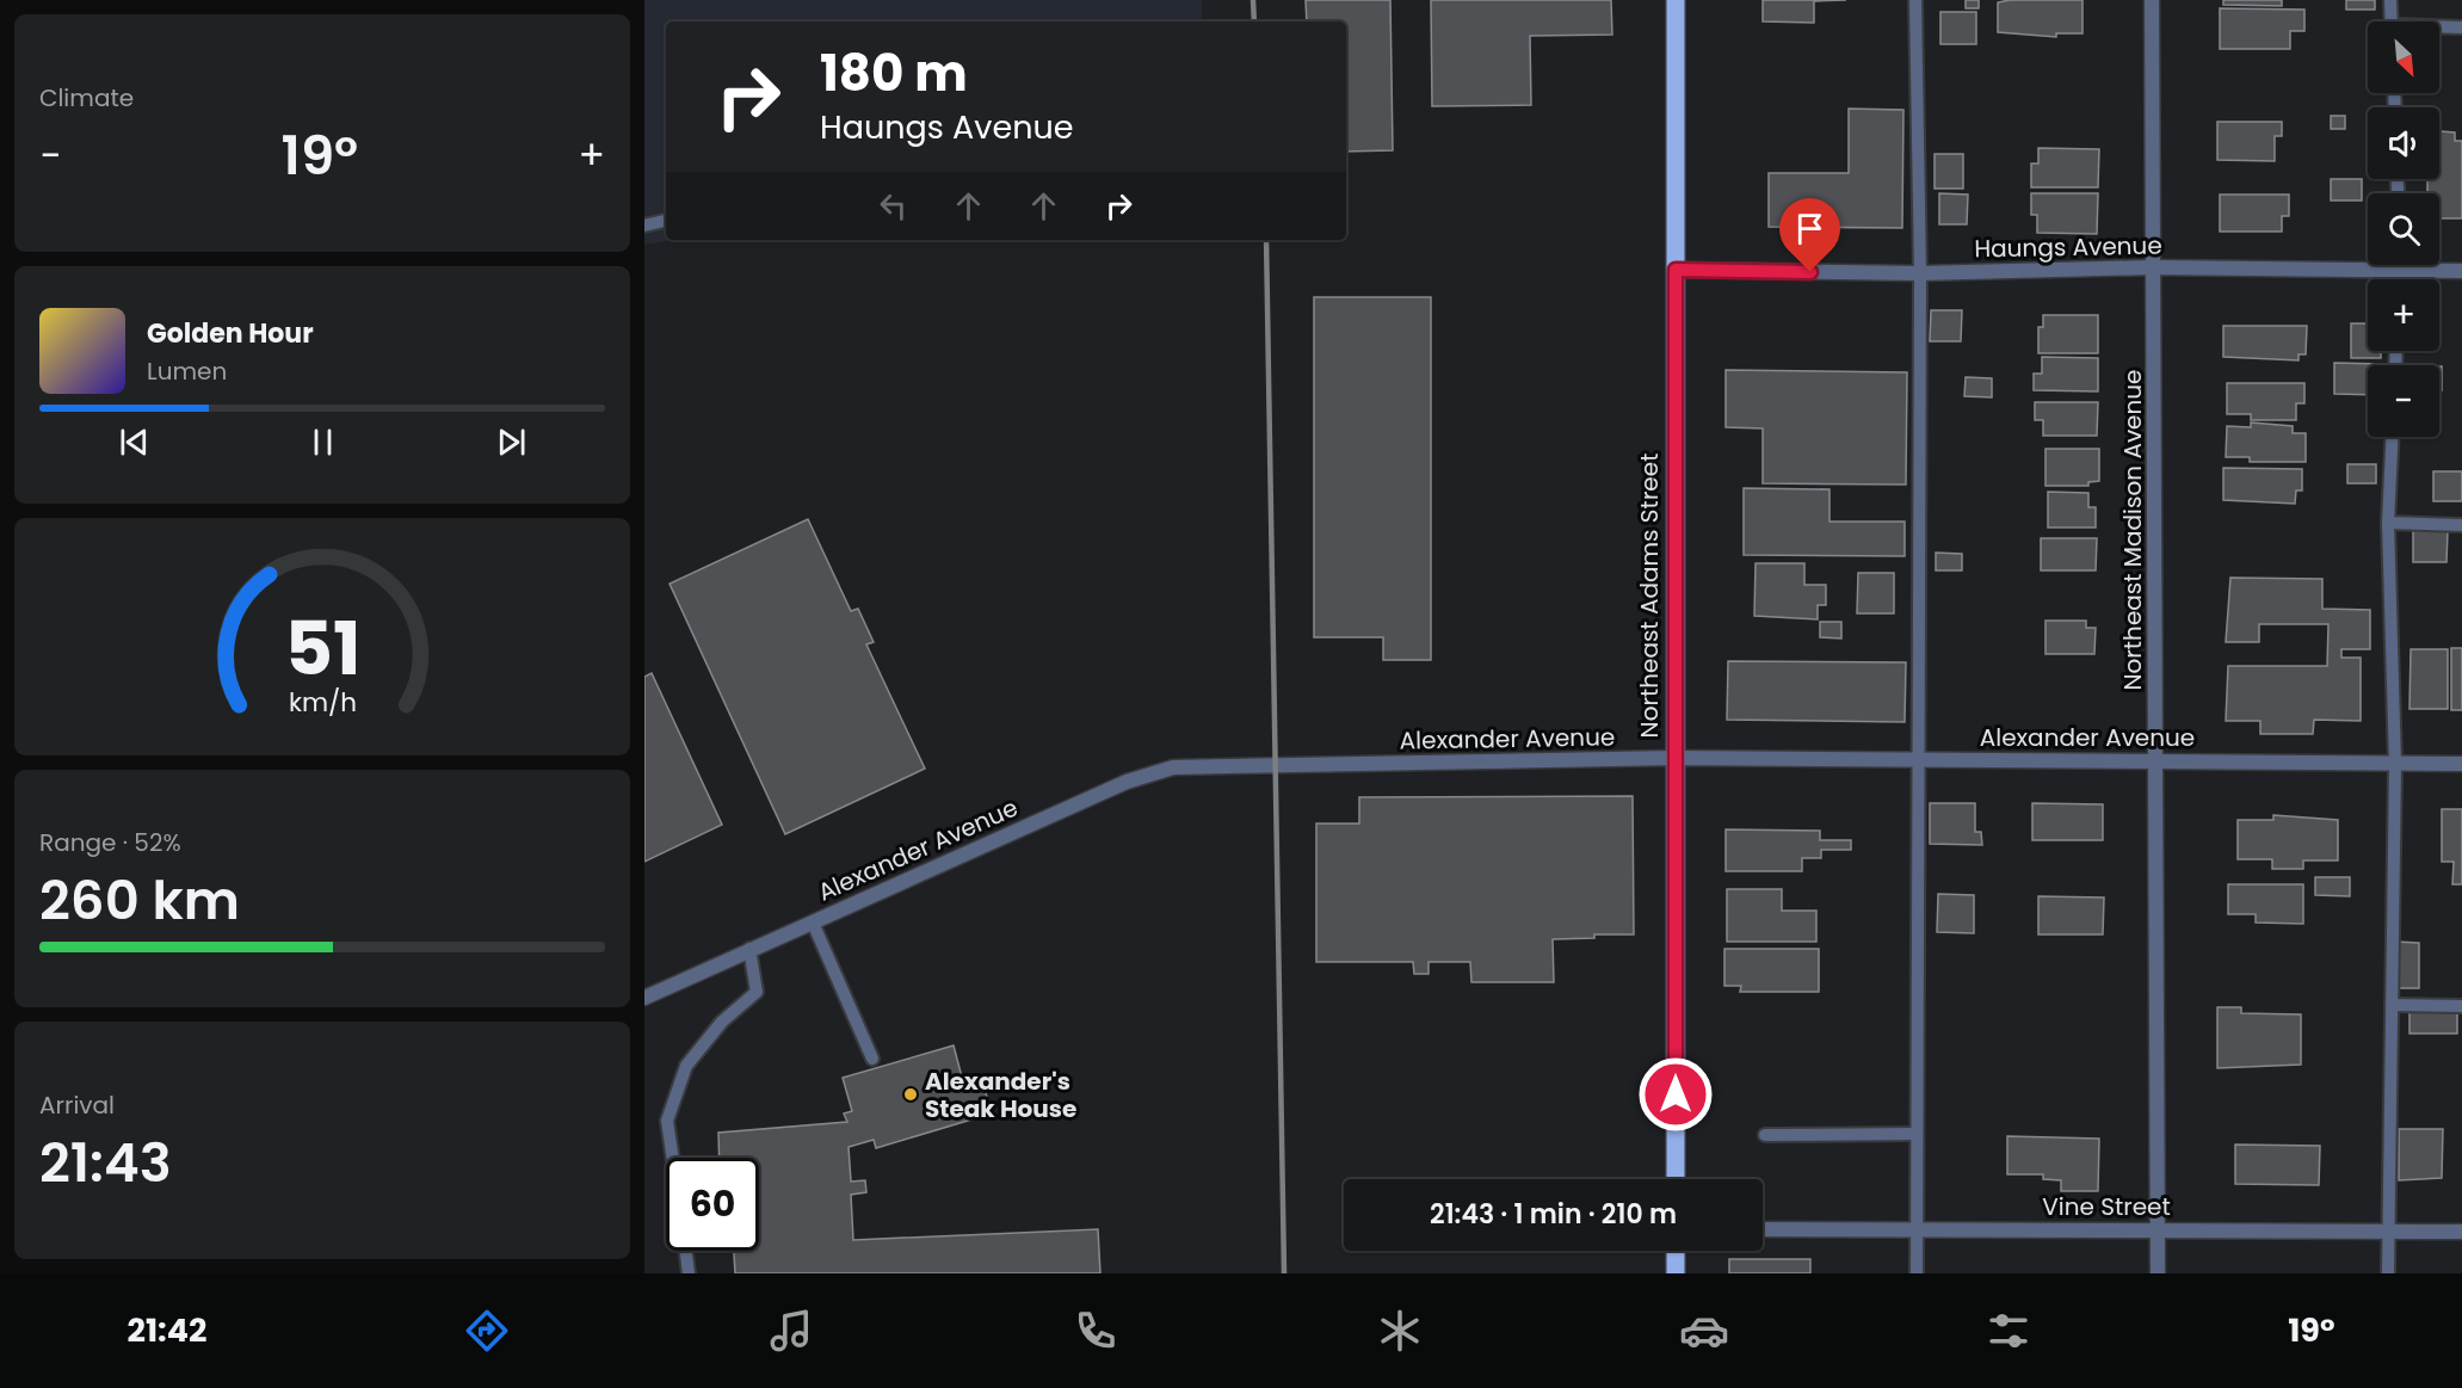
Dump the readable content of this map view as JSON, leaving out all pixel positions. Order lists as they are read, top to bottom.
{
  "streets": {
    "main road": ["Northeast Adams Street"],
    "street": [
      "Haungs Avenue",
      "Northeast Madison Avenue",
      "Alexander Avenue",
      "Vine Street"
    ]
  },
  "crossings": [
    ["Haungs Avenue", "Northeast Madison Avenue"],
    ["Haungs Avenue", "Northeast Adams Street"],
    ["Northeast Madison Avenue", "Alexander Avenue"],
    ["Northeast Madison Avenue", "Vine Street"],
    ["Northeast Adams Street", "Alexander Avenue"]
  ],
  "places": ["Alexander's Steak House"],
  "north": "bottom right",
  "page": {
    "tile": [
      "Climate",
      ["Range · 52%", "260 km"],
      ["Arrival", "21:43"]
    ],
    "map_buttons": ["+", "−"],
    "turn": ["180 m", "Haungs Avenue"],
    "heat": ["−", "19°", "+"],
    "song": ["Golden Hour", "Lumen"],
    "limit": "60",
    "trip": "21:43 · 1 min · 210 m",
    "tabs": ["21:42", "19°"],
    "gauge": ["51", "km/h"]
  }
}
